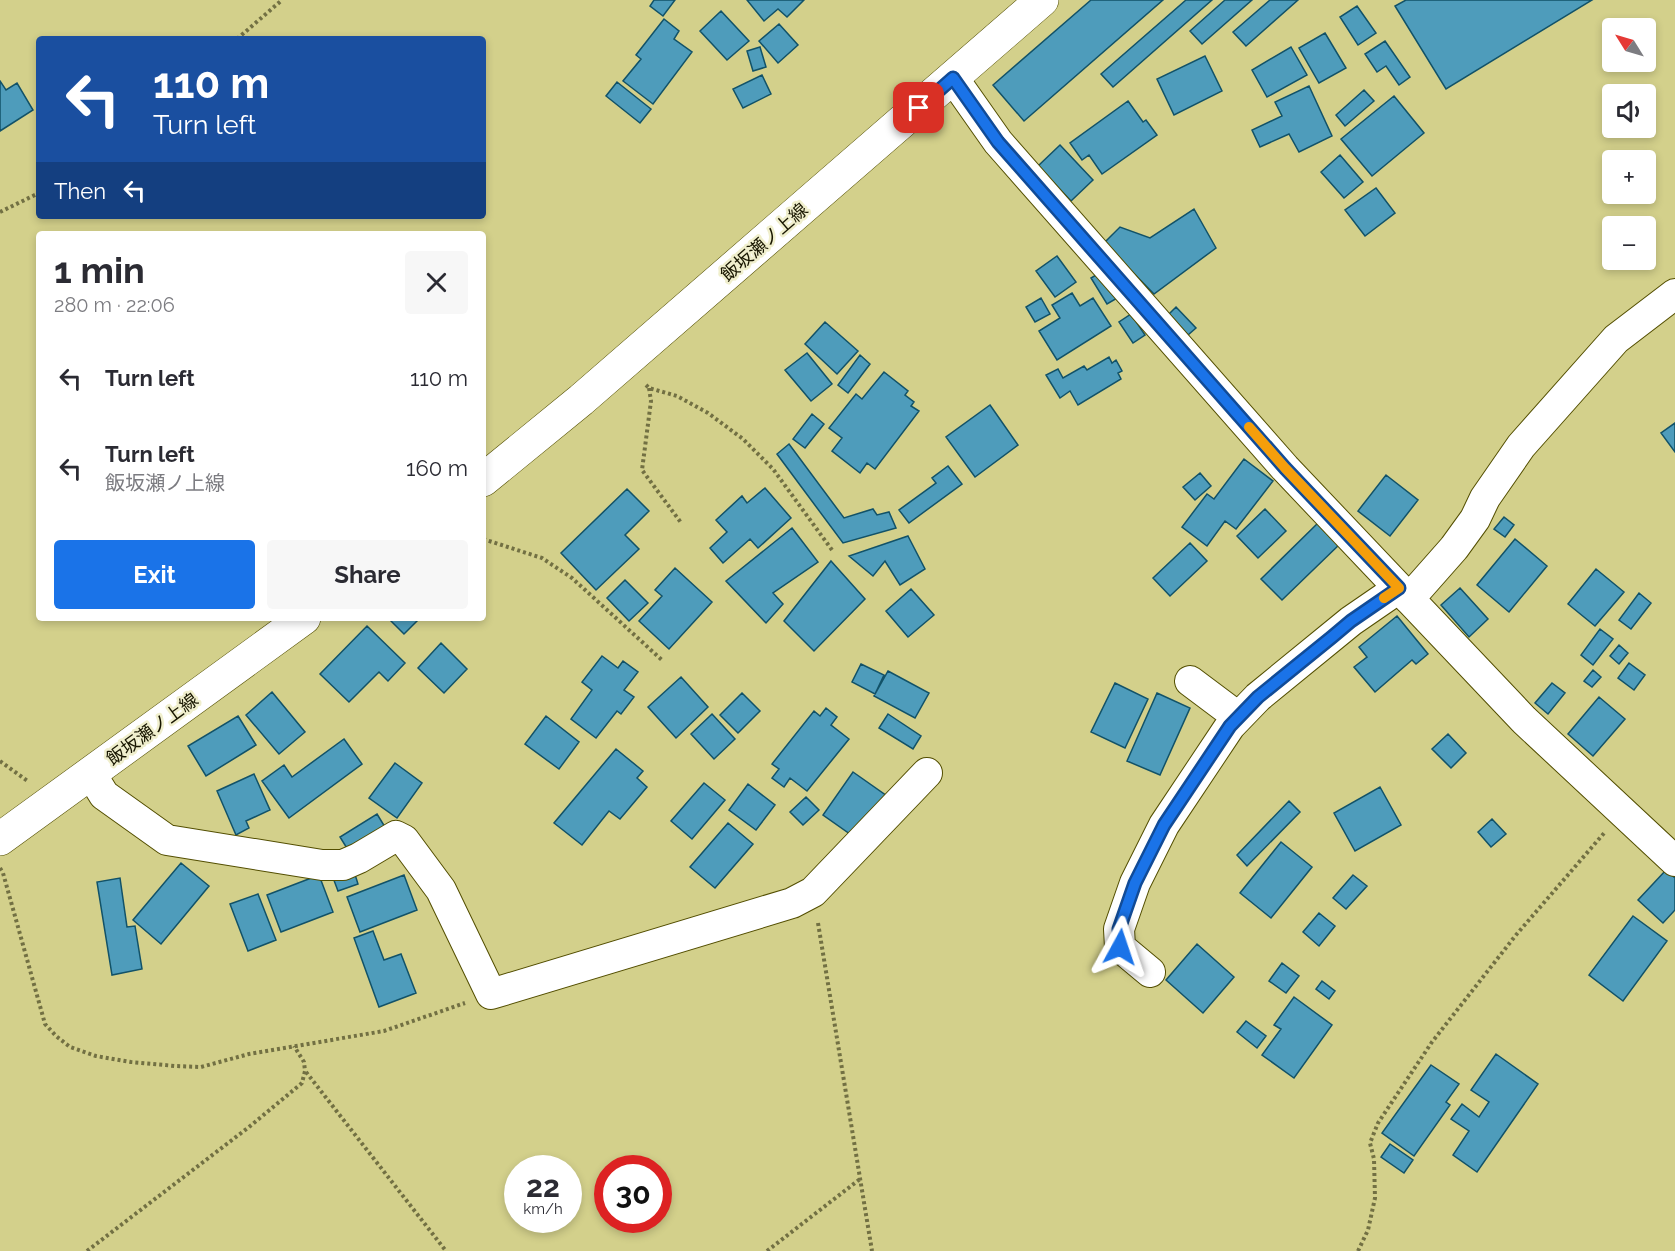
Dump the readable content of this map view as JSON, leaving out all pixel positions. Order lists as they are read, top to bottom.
{
  "streets": {
    "main road": ["飯坂瀬ノ上線"]
  },
  "north": "top left",
  "page": {
    "map_buttons": ["+", "−"],
    "turn": ["110 m", "Turn left"],
    "then": "Then",
    "heading": ["1 min", "280 m · 22:06"],
    "list": [
      {
        "name": "Turn left",
        "value": "110 m"
      },
      {
        "name": "Turn left",
        "note": "飯坂瀬ノ上線",
        "value": "160 m"
      }
    ],
    "buttons": ["Exit", "Share"],
    "speed": "22 km/h",
    "limit": "30"
  }
}
